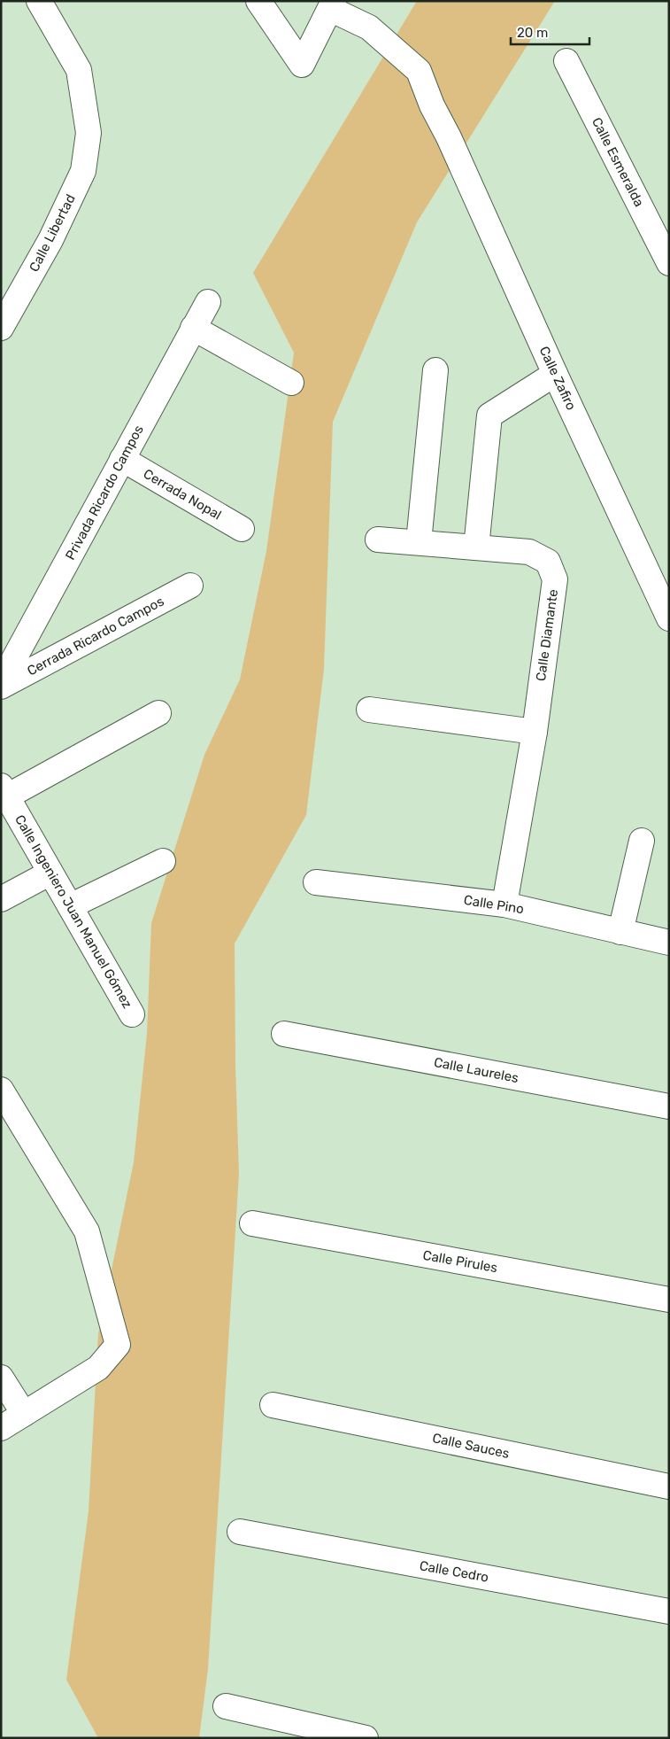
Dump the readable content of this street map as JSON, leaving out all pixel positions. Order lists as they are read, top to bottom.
{
  "streets": {
    "street": [
      "Calle Esmeralda",
      "Calle Libertad",
      "Calle Zafiro",
      "Privada Ricardo Campos",
      "Cerrada Nopal",
      "Calle Diamante",
      "Cerrada Ricardo Campos",
      "Calle Pino",
      "Calle Ingeniero Juan Manuel Gómez",
      "Calle Laureles",
      "Calle Pirules",
      "Calle Sauces",
      "Calle Cedro"
    ]
  },
  "crossings": [
    ["Privada Ricardo Campos", "Cerrada Nopal"],
    ["Calle Diamante", "Calle Pino"]
  ],
  "scale_bar": "20 m"
}
